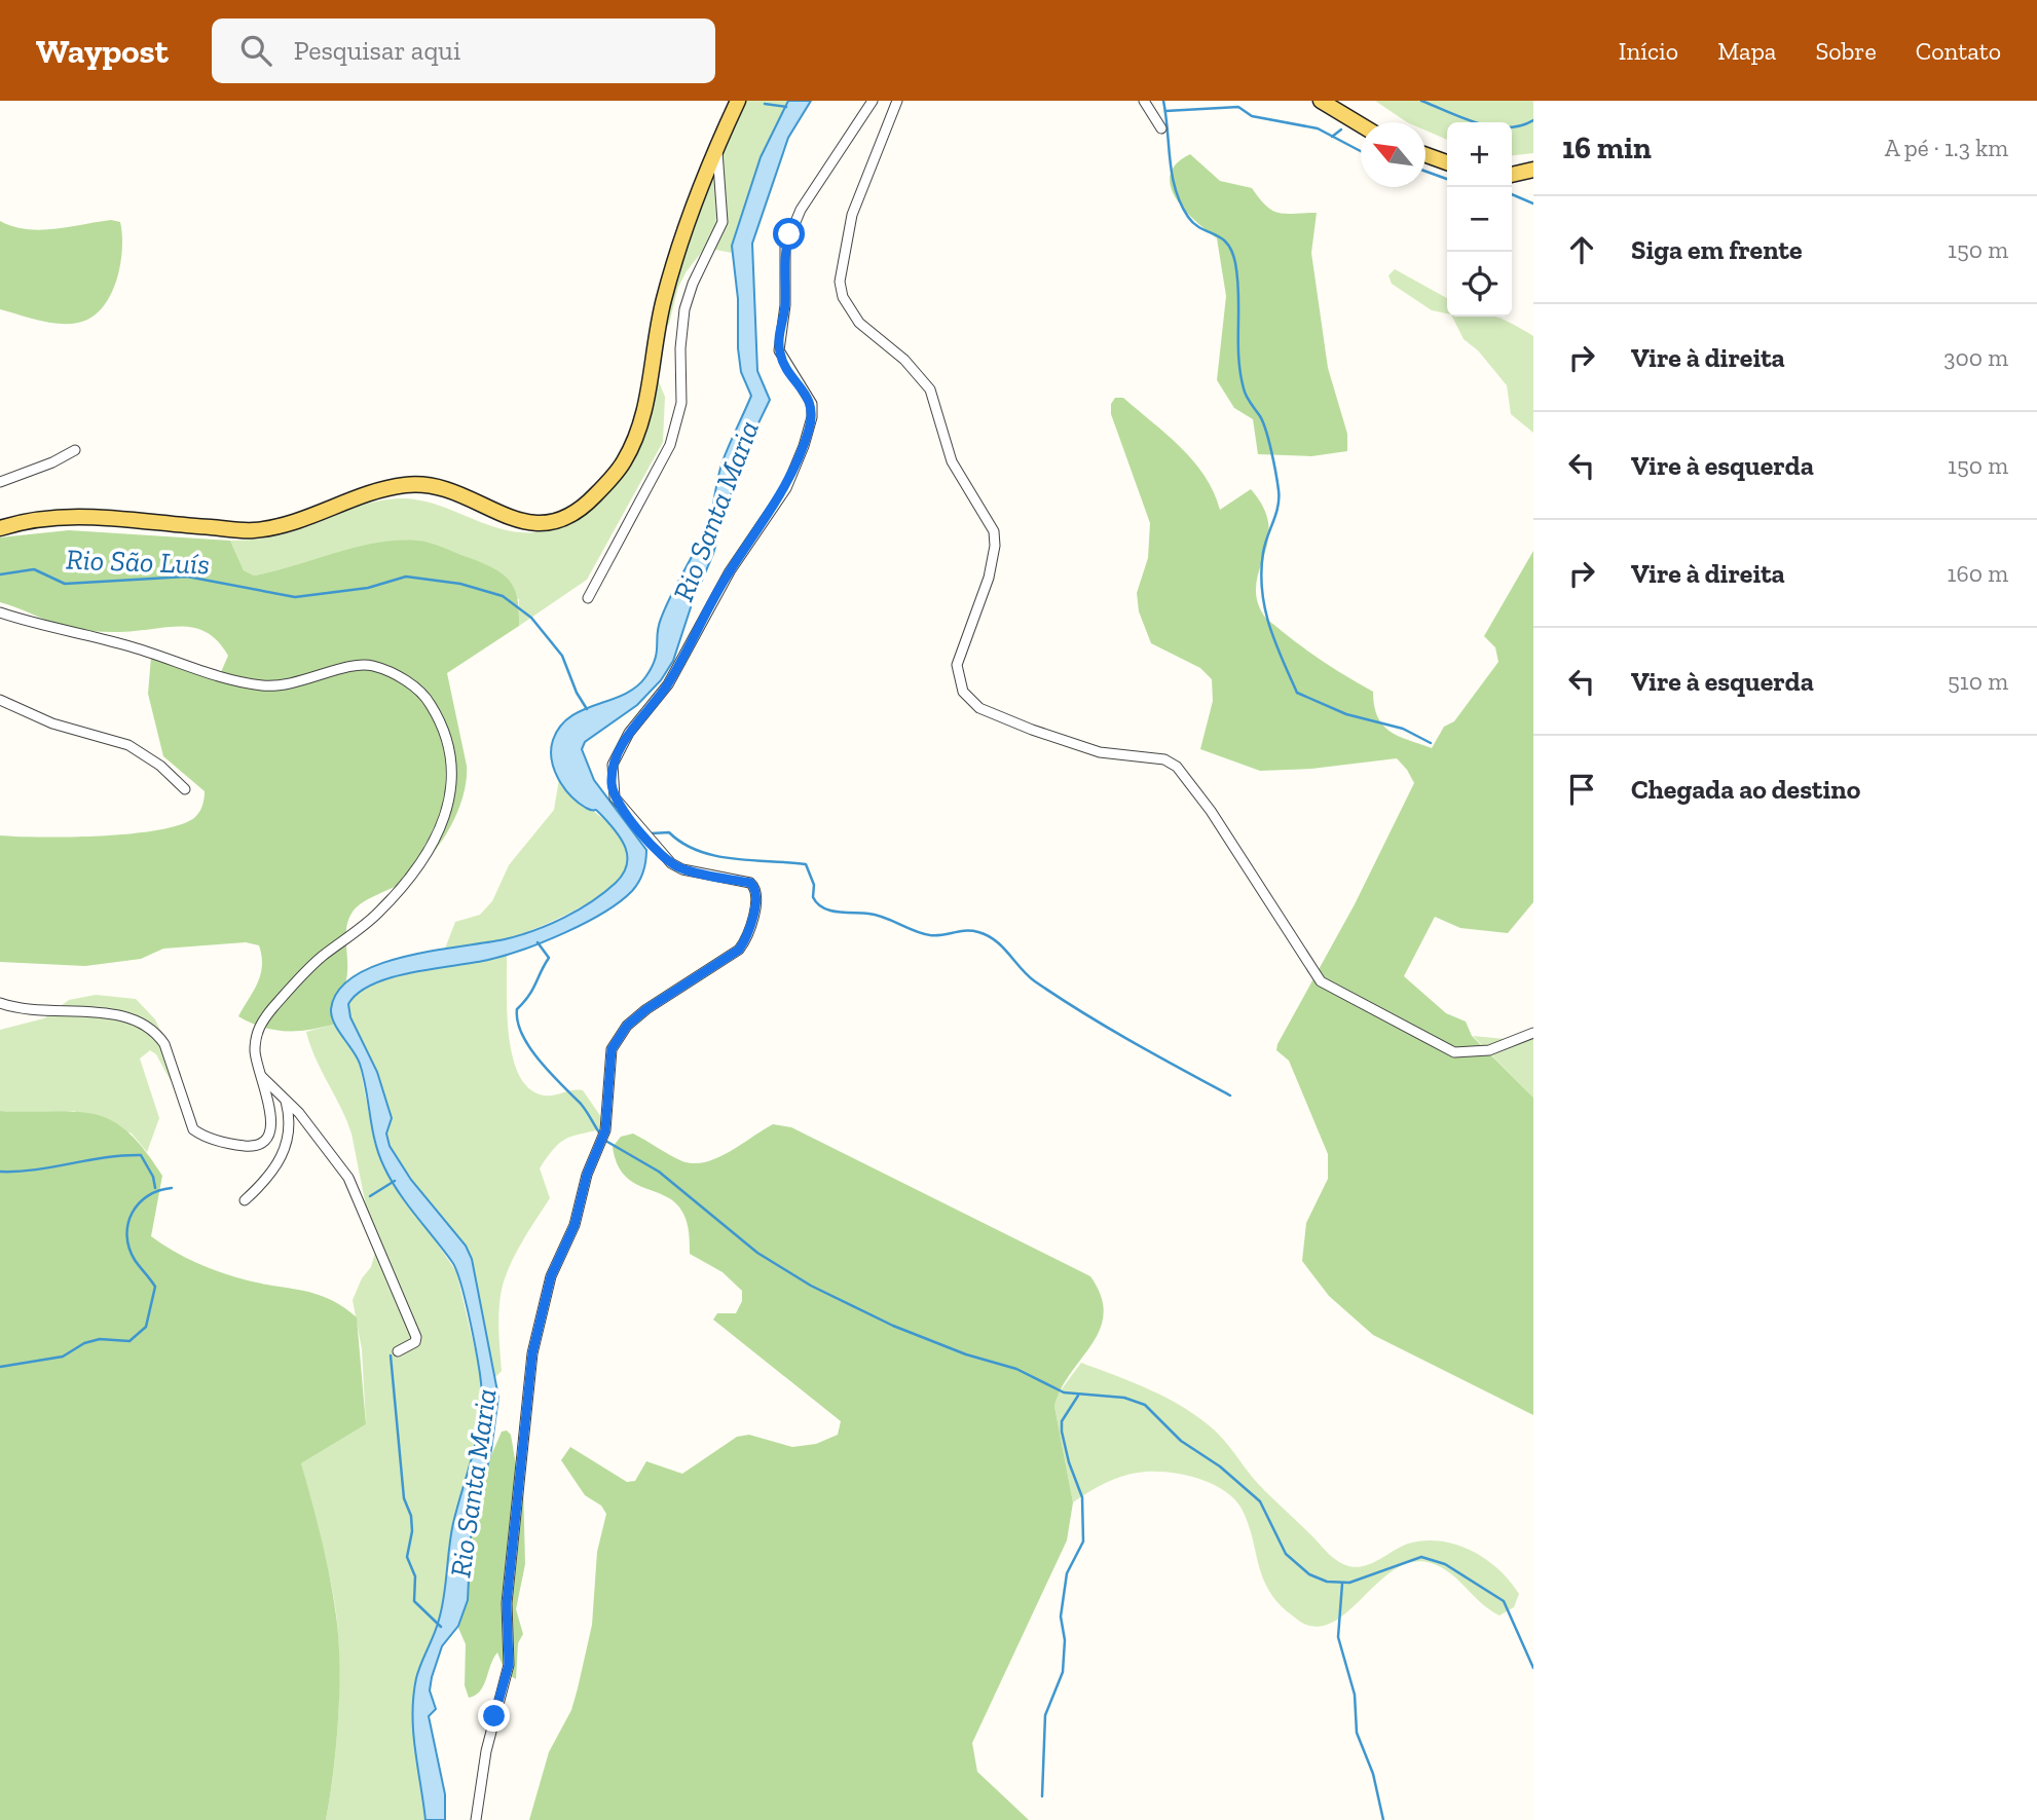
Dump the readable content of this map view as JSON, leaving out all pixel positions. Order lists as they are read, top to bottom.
{
  "water": ["Rio Santa Maria", "Rio São Luís"],
  "north": "top left",
  "page": {
    "header": "Waypost",
    "search": "Pesquisar aqui",
    "nav": [
      "Início",
      "Mapa",
      "Sobre",
      "Contato"
    ],
    "heading": ["16 min", "A pé · 1.3 km"],
    "map_buttons": ["+", "−"],
    "list": [
      ["Siga em frente", "150 m"],
      ["Vire à direita", "300 m"],
      ["Vire à esquerda", "150 m"],
      ["Vire à direita", "160 m"],
      ["Vire à esquerda", "510 m"],
      "Chegada ao destino"
    ]
  }
}
